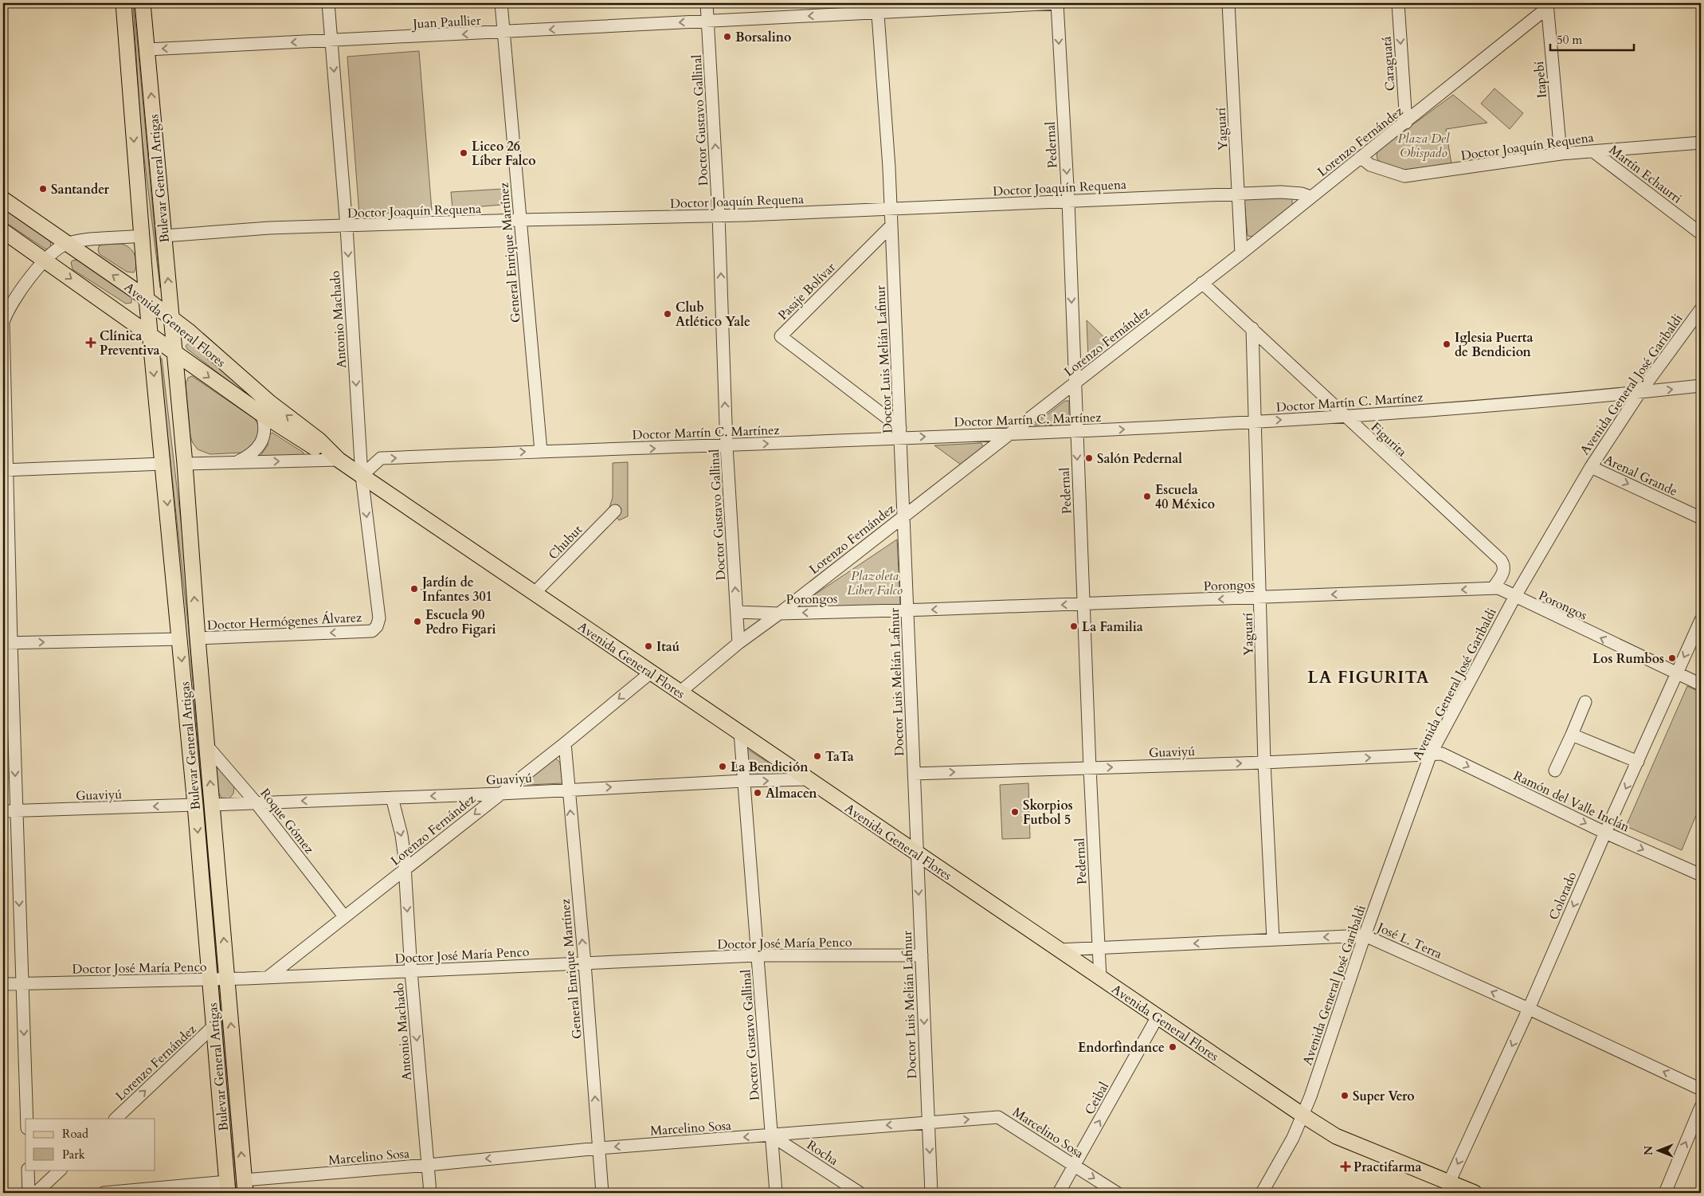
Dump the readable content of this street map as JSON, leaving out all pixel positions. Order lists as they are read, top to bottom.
{
  "streets": {
    "main road": ["Bulevar General Artigas", "Avenida General Flores"],
    "street": [
      "Juan Paullier",
      "Caraguatá",
      "Itapebí",
      "Doctor Gustavo Gallinal",
      "Yaguarí",
      "Lorenzo Fernández",
      "Pedernal",
      "Doctor Joaquín Requena",
      "Martín Echaurri",
      "General Enrique Martínez",
      "Pasaje Bolívar",
      "Antonio Machado",
      "Doctor Luis Melián Lafinur",
      "Avenida General José Garibaldi",
      "Doctor Martín C. Martínez",
      "Figurita",
      "Arenal Grande",
      "Chubut",
      "Porongos",
      "Doctor Hermógenes Álvarez",
      "Guaviyú",
      "Ramón del Valle Inclán",
      "Roque Gómez",
      "Colorado",
      "José L. Terra",
      "Doctor José María Penco",
      "Ceibal",
      "Marcelino Sosa",
      "Rocha"
    ]
  },
  "crossings": [
    ["Juan Paullier", "Doctor Gustavo Gallinal"],
    ["Juan Paullier", "Pedernal"],
    ["Juan Paullier", "Bulevar General Artigas"],
    ["Juan Paullier", "General Enrique Martínez"],
    ["Juan Paullier", "Antonio Machado"],
    ["Juan Paullier", "Doctor Luis Melián Lafinur"],
    ["Caraguatá", "Lorenzo Fernández"],
    ["Itapebí", "Lorenzo Fernández"],
    ["Itapebí", "Doctor Joaquín Requena"],
    ["Doctor Gustavo Gallinal", "Lorenzo Fernández"],
    ["Doctor Gustavo Gallinal", "Doctor Joaquín Requena"],
    ["Doctor Gustavo Gallinal", "Avenida General Flores"],
    ["Doctor Gustavo Gallinal", "Doctor Martín C. Martínez"],
    ["Doctor Gustavo Gallinal", "Porongos"],
    ["Doctor Gustavo Gallinal", "Guaviyú"],
    ["Doctor Gustavo Gallinal", "Doctor José María Penco"],
    ["Doctor Gustavo Gallinal", "Marcelino Sosa"],
    ["Doctor Gustavo Gallinal", "Rocha"],
    ["Yaguarí", "Lorenzo Fernández"],
    ["Yaguarí", "Doctor Joaquín Requena"],
    ["Yaguarí", "Doctor Martín C. Martínez"],
    ["Yaguarí", "Figurita"],
    ["Yaguarí", "Porongos"],
    ["Yaguarí", "Guaviyú"],
    ["Yaguarí", "José L. Terra"],
    ["Lorenzo Fernández", "Pedernal"],
    ["Lorenzo Fernández", "Doctor Joaquín Requena"],
    ["Lorenzo Fernández", "Bulevar General Artigas"],
    ["Lorenzo Fernández", "General Enrique Martínez"],
    ["Lorenzo Fernández", "Antonio Machado"],
    ["Lorenzo Fernández", "Avenida General Flores"],
    ["Lorenzo Fernández", "Doctor Luis Melián Lafinur"],
    ["Lorenzo Fernández", "Doctor Martín C. Martínez"],
    ["Lorenzo Fernández", "Figurita"],
    ["Lorenzo Fernández", "Porongos"],
    ["Lorenzo Fernández", "Guaviyú"],
    ["Lorenzo Fernández", "Roque Gómez"],
    ["Lorenzo Fernández", "Doctor José María Penco"],
    ["Pedernal", "Doctor Joaquín Requena"],
    ["Pedernal", "Avenida General Flores"],
    ["Pedernal", "Doctor Martín C. Martínez"],
    ["Pedernal", "Porongos"],
    ["Pedernal", "Guaviyú"],
    ["Pedernal", "José L. Terra"],
    ["Doctor Joaquín Requena", "Martín Echaurri"],
    ["Doctor Joaquín Requena", "Bulevar General Artigas"],
    ["Doctor Joaquín Requena", "General Enrique Martínez"],
    ["Doctor Joaquín Requena", "Antonio Machado"],
    ["Doctor Joaquín Requena", "Doctor Luis Melián Lafinur"],
    ["Bulevar General Artigas", "Avenida General Flores"],
    ["Bulevar General Artigas", "Doctor Hermógenes Álvarez"],
    ["Bulevar General Artigas", "Guaviyú"],
    ["Bulevar General Artigas", "Roque Gómez"],
    ["Bulevar General Artigas", "Doctor José María Penco"],
    ["Bulevar General Artigas", "Marcelino Sosa"],
    ["General Enrique Martínez", "Doctor Martín C. Martínez"],
    ["General Enrique Martínez", "Guaviyú"],
    ["General Enrique Martínez", "Doctor José María Penco"],
    ["General Enrique Martínez", "Marcelino Sosa"],
    ["Pasaje Bolívar", "Doctor Luis Melián Lafinur"],
    ["Pasaje Bolívar", "Doctor Martín C. Martínez"],
    ["Antonio Machado", "Avenida General Flores"],
    ["Antonio Machado", "Doctor Martín C. Martínez"],
    ["Antonio Machado", "Doctor Hermógenes Álvarez"],
    ["Antonio Machado", "Guaviyú"],
    ["Antonio Machado", "Doctor José María Penco"],
    ["Antonio Machado", "Marcelino Sosa"],
    ["Avenida General Flores", "Doctor Luis Melián Lafinur"],
    ["Avenida General Flores", "Avenida General José Garibaldi"],
    ["Avenida General Flores", "Doctor Martín C. Martínez"],
    ["Avenida General Flores", "Chubut"],
    ["Avenida General Flores", "Guaviyú"],
    ["Avenida General Flores", "Colorado"],
    ["Avenida General Flores", "José L. Terra"],
    ["Avenida General Flores", "Ceibal"],
    ["Doctor Luis Melián Lafinur", "Doctor Martín C. Martínez"],
    ["Doctor Luis Melián Lafinur", "Porongos"],
    ["Doctor Luis Melián Lafinur", "Guaviyú"],
    ["Doctor Luis Melián Lafinur", "Doctor José María Penco"],
    ["Doctor Luis Melián Lafinur", "Marcelino Sosa"],
    ["Avenida General José Garibaldi", "Doctor Martín C. Martínez"],
    ["Avenida General José Garibaldi", "Arenal Grande"],
    ["Avenida General José Garibaldi", "Porongos"],
    ["Avenida General José Garibaldi", "Guaviyú"],
    ["Avenida General José Garibaldi", "Ramón del Valle Inclán"],
    ["Avenida General José Garibaldi", "José L. Terra"],
    ["Doctor Martín C. Martínez", "Figurita"],
    ["Figurita", "Porongos"],
    ["Porongos", "Colorado"],
    ["Guaviyú", "Ramón del Valle Inclán"],
    ["Guaviyú", "Roque Gómez"],
    ["Ramón del Valle Inclán", "Colorado"],
    ["Colorado", "José L. Terra"],
    ["Ceibal", "Marcelino Sosa"],
    ["Marcelino Sosa", "Rocha"]
  ],
  "one_way": [
    "Juan Paullier",
    "Caraguatá",
    "Doctor Gustavo Gallinal",
    "Pedernal",
    "General Enrique Martínez",
    "Antonio Machado",
    "Doctor Martín C. Martínez",
    "Arenal Grande",
    "Porongos",
    "Doctor Hermógenes Álvarez",
    "Ramón del Valle Inclán",
    "Colorado",
    "José L. Terra",
    "Ceibal"
  ],
  "districts": ["LA FIGURITA"],
  "parks": ["Plaza Del Obispado", "Plazoleta Liber Falco"],
  "places": {
    "other": [
      "Borsalino",
      "Liceo 26 Líber Falco",
      "Santander",
      "Club Atlético Yale",
      "Iglesia Puerta de Bendicion",
      "Salón Pedernal",
      "Escuela 40 México",
      "Jardín de Infantes 301",
      "Escuela 90 Pedro Figari",
      "La Familia",
      "Itaú",
      "Los Rumbos",
      "TaTa",
      "La Bendición",
      "Almacen",
      "Skorpios Futbol 5",
      "Endorfindance",
      "Super Vero"
    ],
    "health": ["Clínica Preventiva", "Practifarma"]
  },
  "legend": ["Road", "Park"],
  "scale_bar": "50 m",
  "north": "left"
}
